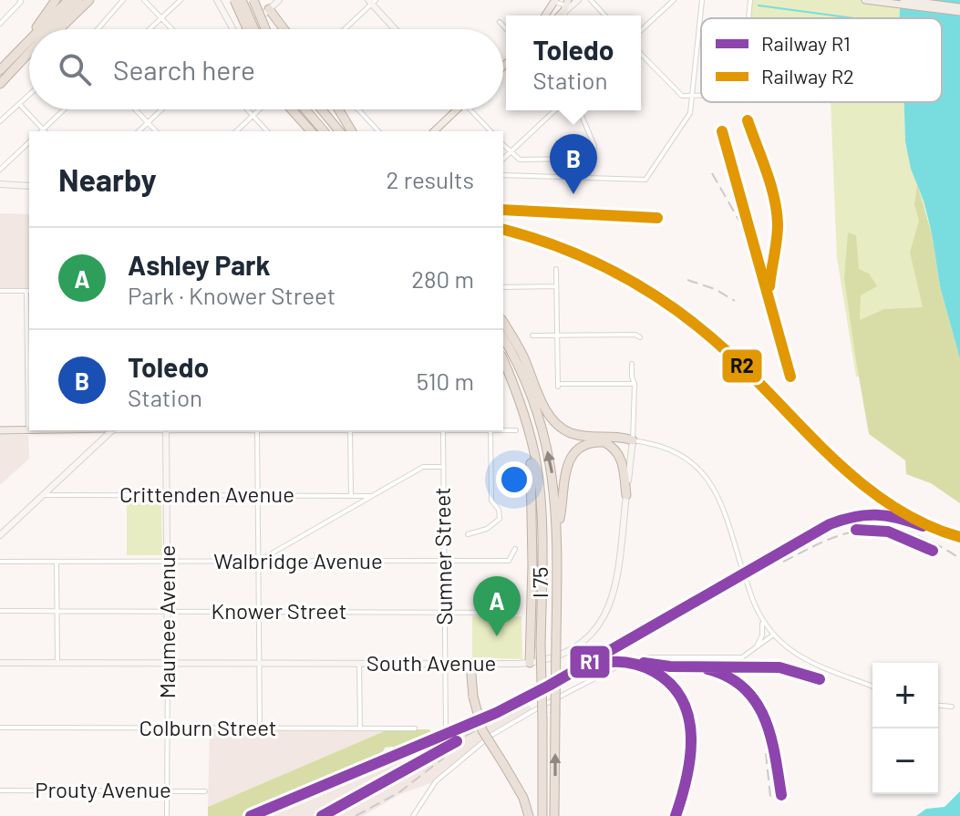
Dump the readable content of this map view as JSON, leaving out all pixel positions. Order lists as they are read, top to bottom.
{
  "streets": {
    "highway": ["I 75"],
    "street": [
      "Crittenden Avenue",
      "Sumner Street",
      "Walbridge Avenue",
      "Knower Street",
      "Maumee Avenue",
      "South Avenue",
      "Colburn Street",
      "Prouty Avenue"
    ]
  },
  "crossings": [
    ["Crittenden Avenue", "Maumee Avenue"],
    ["Sumner Street", "Walbridge Avenue"],
    ["Sumner Street", "Knower Street"],
    ["Sumner Street", "South Avenue"],
    ["Walbridge Avenue", "Maumee Avenue"],
    ["Knower Street", "Maumee Avenue"],
    ["Maumee Avenue", "South Avenue"],
    ["Maumee Avenue", "Colburn Street"],
    ["Maumee Avenue", "Prouty Avenue"]
  ],
  "lines": ["rail line R2", "rail line R1"],
  "legend": ["Railway R1", "Railway R2"],
  "page": {
    "popup": ["Toledo", "Station"],
    "search": "Search here",
    "heading": ["Nearby", "2 results"],
    "pins": ["B", "A"],
    "list": [
      {
        "mark": "A",
        "name": "Ashley Park",
        "note": "Park · Knower Street",
        "value": "280 m"
      },
      {
        "mark": "B",
        "name": "Toledo",
        "note": "Station",
        "value": "510 m"
      }
    ],
    "map_buttons": ["+", "−"]
  }
}
